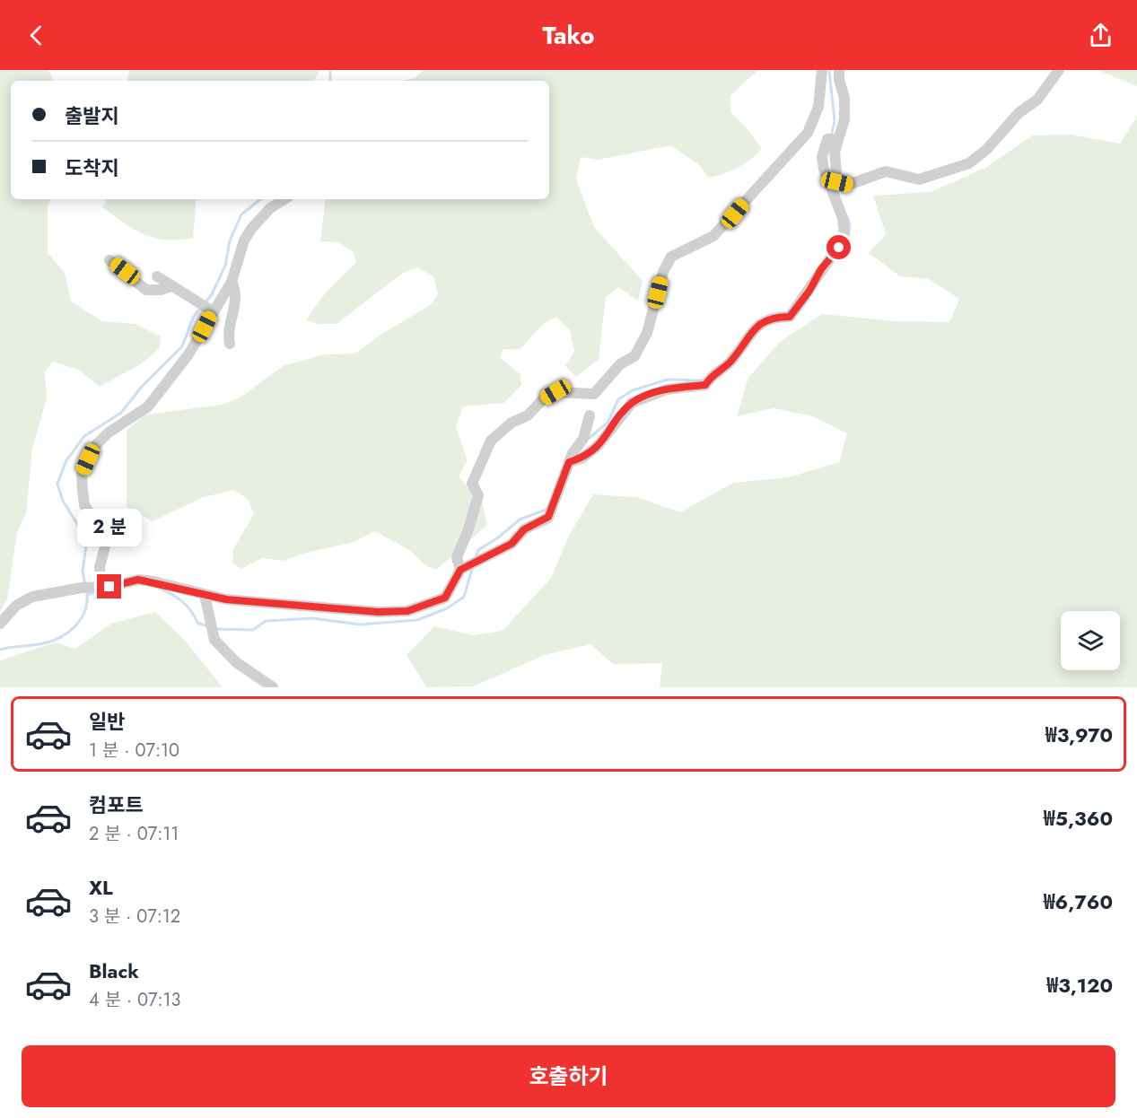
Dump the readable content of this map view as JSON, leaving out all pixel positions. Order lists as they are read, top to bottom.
{
  "page": {
    "header": "Tako",
    "banner": ["출발지", "도착지"],
    "bubble": "2 분",
    "list": [
      {
        "name": "일반",
        "note": "1 분 · 07:10",
        "value": "₩3,970"
      },
      {
        "name": "컴포트",
        "note": "2 분 · 07:11",
        "value": "₩5,360"
      },
      {
        "name": "XL",
        "note": "3 분 · 07:12",
        "value": "₩6,760"
      },
      {
        "name": "Black",
        "note": "4 분 · 07:13",
        "value": "₩3,120"
      }
    ],
    "buttons": "호출하기"
  }
}
